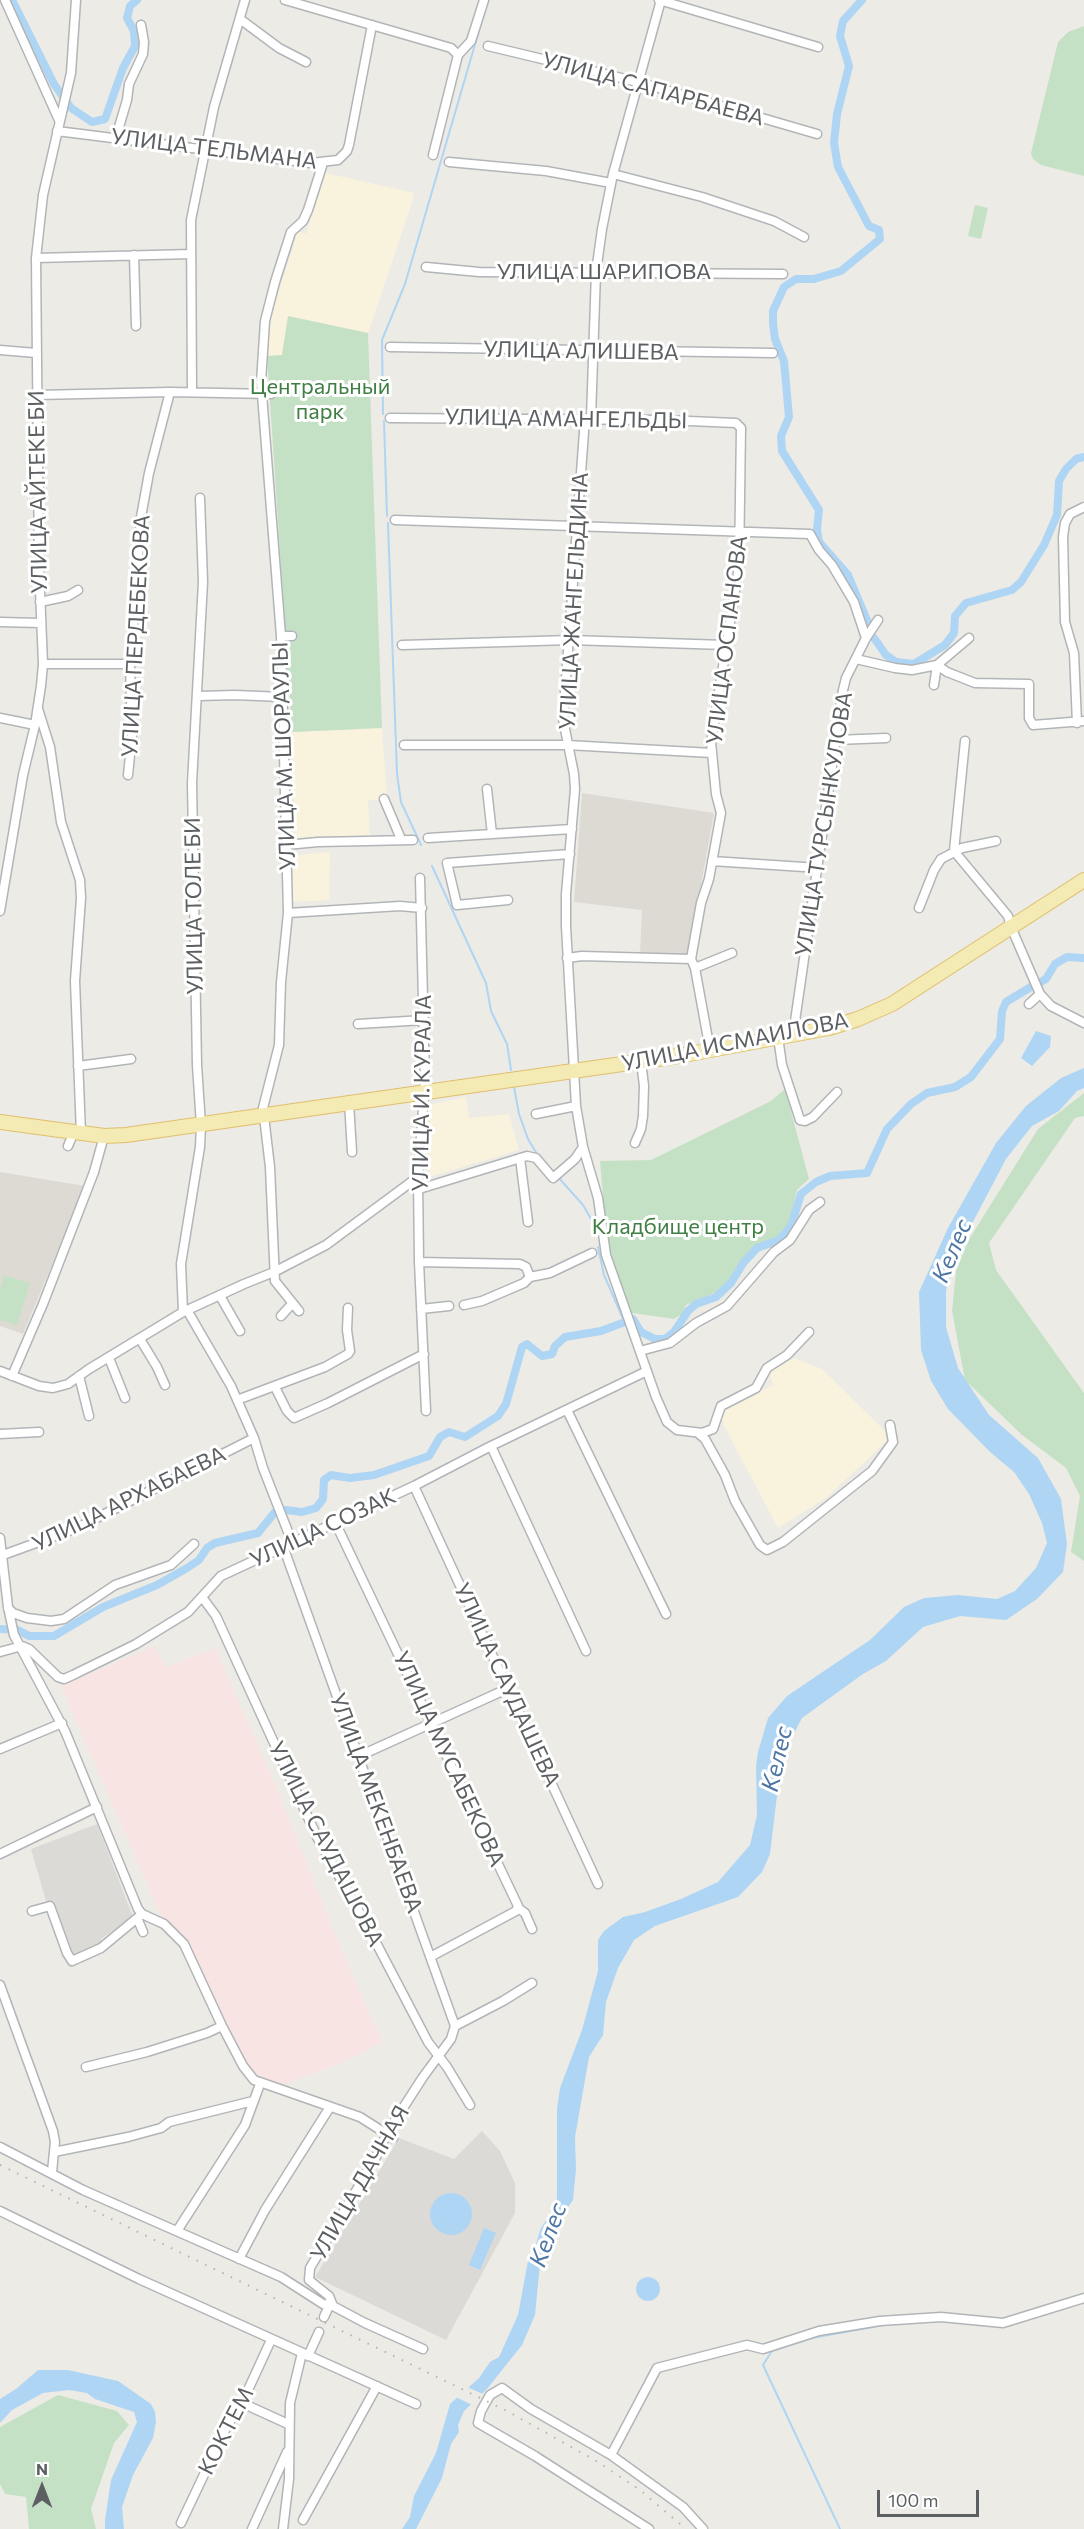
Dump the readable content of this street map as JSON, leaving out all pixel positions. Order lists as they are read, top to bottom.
{
  "streets": {
    "main road": ["УЛИЦА ИСМАИЛОВА"],
    "street": [
      "УЛИЦА САПАРБАЕВА",
      "УЛИЦА ТЕЛЬМАНА",
      "УЛИЦА ШАРИПОВА",
      "УЛИЦА АЛИШЕВА",
      "УЛИЦА АМАНГЕЛЬДЫ",
      "УЛИЦА АЙТЕКЕ БИ",
      "УЛИЦА ЖАНГЕЛЬДИНА",
      "УЛИЦА ПЕРДЕБЕКОВА",
      "УЛИЦА ОСПАНОВА",
      "УЛИЦА М. ШОРАУЛЫ",
      "УЛИЦА ТУРСЫНКУЛОВА",
      "УЛИЦА ТОЛЕ БИ",
      "УЛИЦА И. КУРАЛА",
      "УЛИЦА АРХАБАЕВА",
      "УЛИЦА СОЗАК",
      "УЛИЦА САУДАШЕВА",
      "УЛИЦА МУСАБЕКОВА",
      "УЛИЦА МЕКЕНБАЕВА",
      "УЛИЦА САУДАШОВА",
      "УЛИЦА ДАЧНАЯ",
      "КОКТЕМ"
    ]
  },
  "crossings": [
    ["УЛИЦА САПАРБАЕВА", "УЛИЦА ЖАНГЕЛЬДИНА"],
    ["УЛИЦА ТЕЛЬМАНА", "УЛИЦА АЙТЕКЕ БИ"],
    ["УЛИЦА ТЕЛЬМАНА", "УЛИЦА М. ШОРАУЛЫ"],
    ["УЛИЦА ШАРИПОВА", "УЛИЦА ЖАНГЕЛЬДИНА"],
    ["УЛИЦА АЛИШЕВА", "УЛИЦА ЖАНГЕЛЬДИНА"],
    ["УЛИЦА АМАНГЕЛЬДЫ", "УЛИЦА ЖАНГЕЛЬДИНА"],
    ["УЛИЦА АМАНГЕЛЬДЫ", "УЛИЦА ОСПАНОВА"],
    ["УЛИЦА ЖАНГЕЛЬДИНА", "УЛИЦА ИСМАИЛОВА"],
    ["УЛИЦА ЖАНГЕЛЬДИНА", "УЛИЦА СОЗАК"],
    ["УЛИЦА ОСПАНОВА", "УЛИЦА ИСМАИЛОВА"],
    ["УЛИЦА М. ШОРАУЛЫ", "УЛИЦА ИСМАИЛОВА"],
    ["УЛИЦА ТУРСЫНКУЛОВА", "УЛИЦА ИСМАИЛОВА"],
    ["УЛИЦА ТОЛЕ БИ", "УЛИЦА ИСМАИЛОВА"],
    ["УЛИЦА ТОЛЕ БИ", "УЛИЦА АРХАБАЕВА"],
    ["УЛИЦА ТОЛЕ БИ", "УЛИЦА СОЗАК"],
    ["УЛИЦА ИСМАИЛОВА", "УЛИЦА И. КУРАЛА"],
    ["УЛИЦА СОЗАК", "УЛИЦА САУДАШЕВА"],
    ["УЛИЦА СОЗАК", "УЛИЦА МУСАБЕКОВА"],
    ["УЛИЦА СОЗАК", "УЛИЦА МЕКЕНБАЕВА"],
    ["УЛИЦА СОЗАК", "УЛИЦА САУДАШОВА"],
    ["УЛИЦА САУДАШОВА", "УЛИЦА ДАЧНАЯ"]
  ],
  "water": ["Келес"],
  "parks": ["Центральный парк", "Кладбище центр"],
  "scale_bar": "100 m",
  "north": "top"
}
